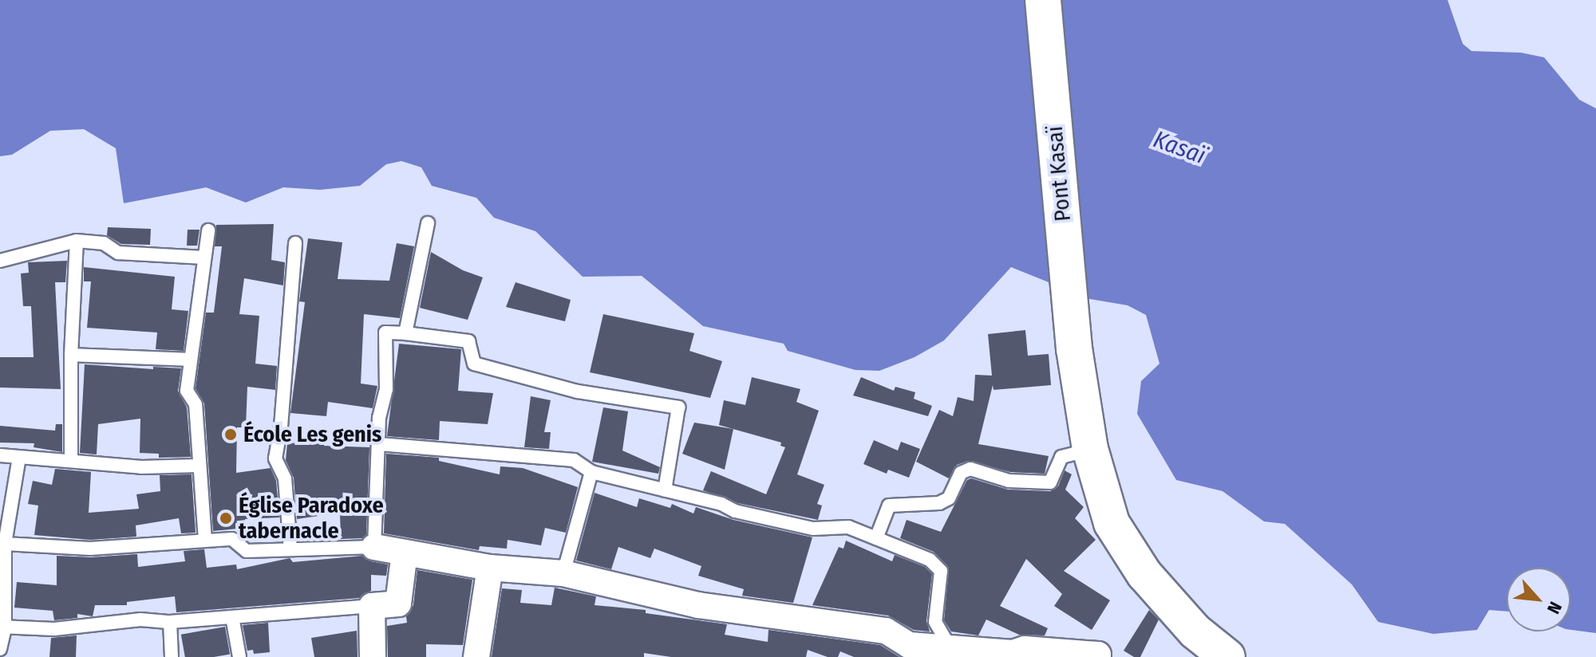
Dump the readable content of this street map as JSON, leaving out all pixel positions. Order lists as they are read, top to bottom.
{
  "streets": {
    "main road": ["Pont Kasaï"]
  },
  "water": ["Kasaï"],
  "places": ["École Les genis", "Église Paradoxe tabernacle"],
  "north": "bottom right"
}
